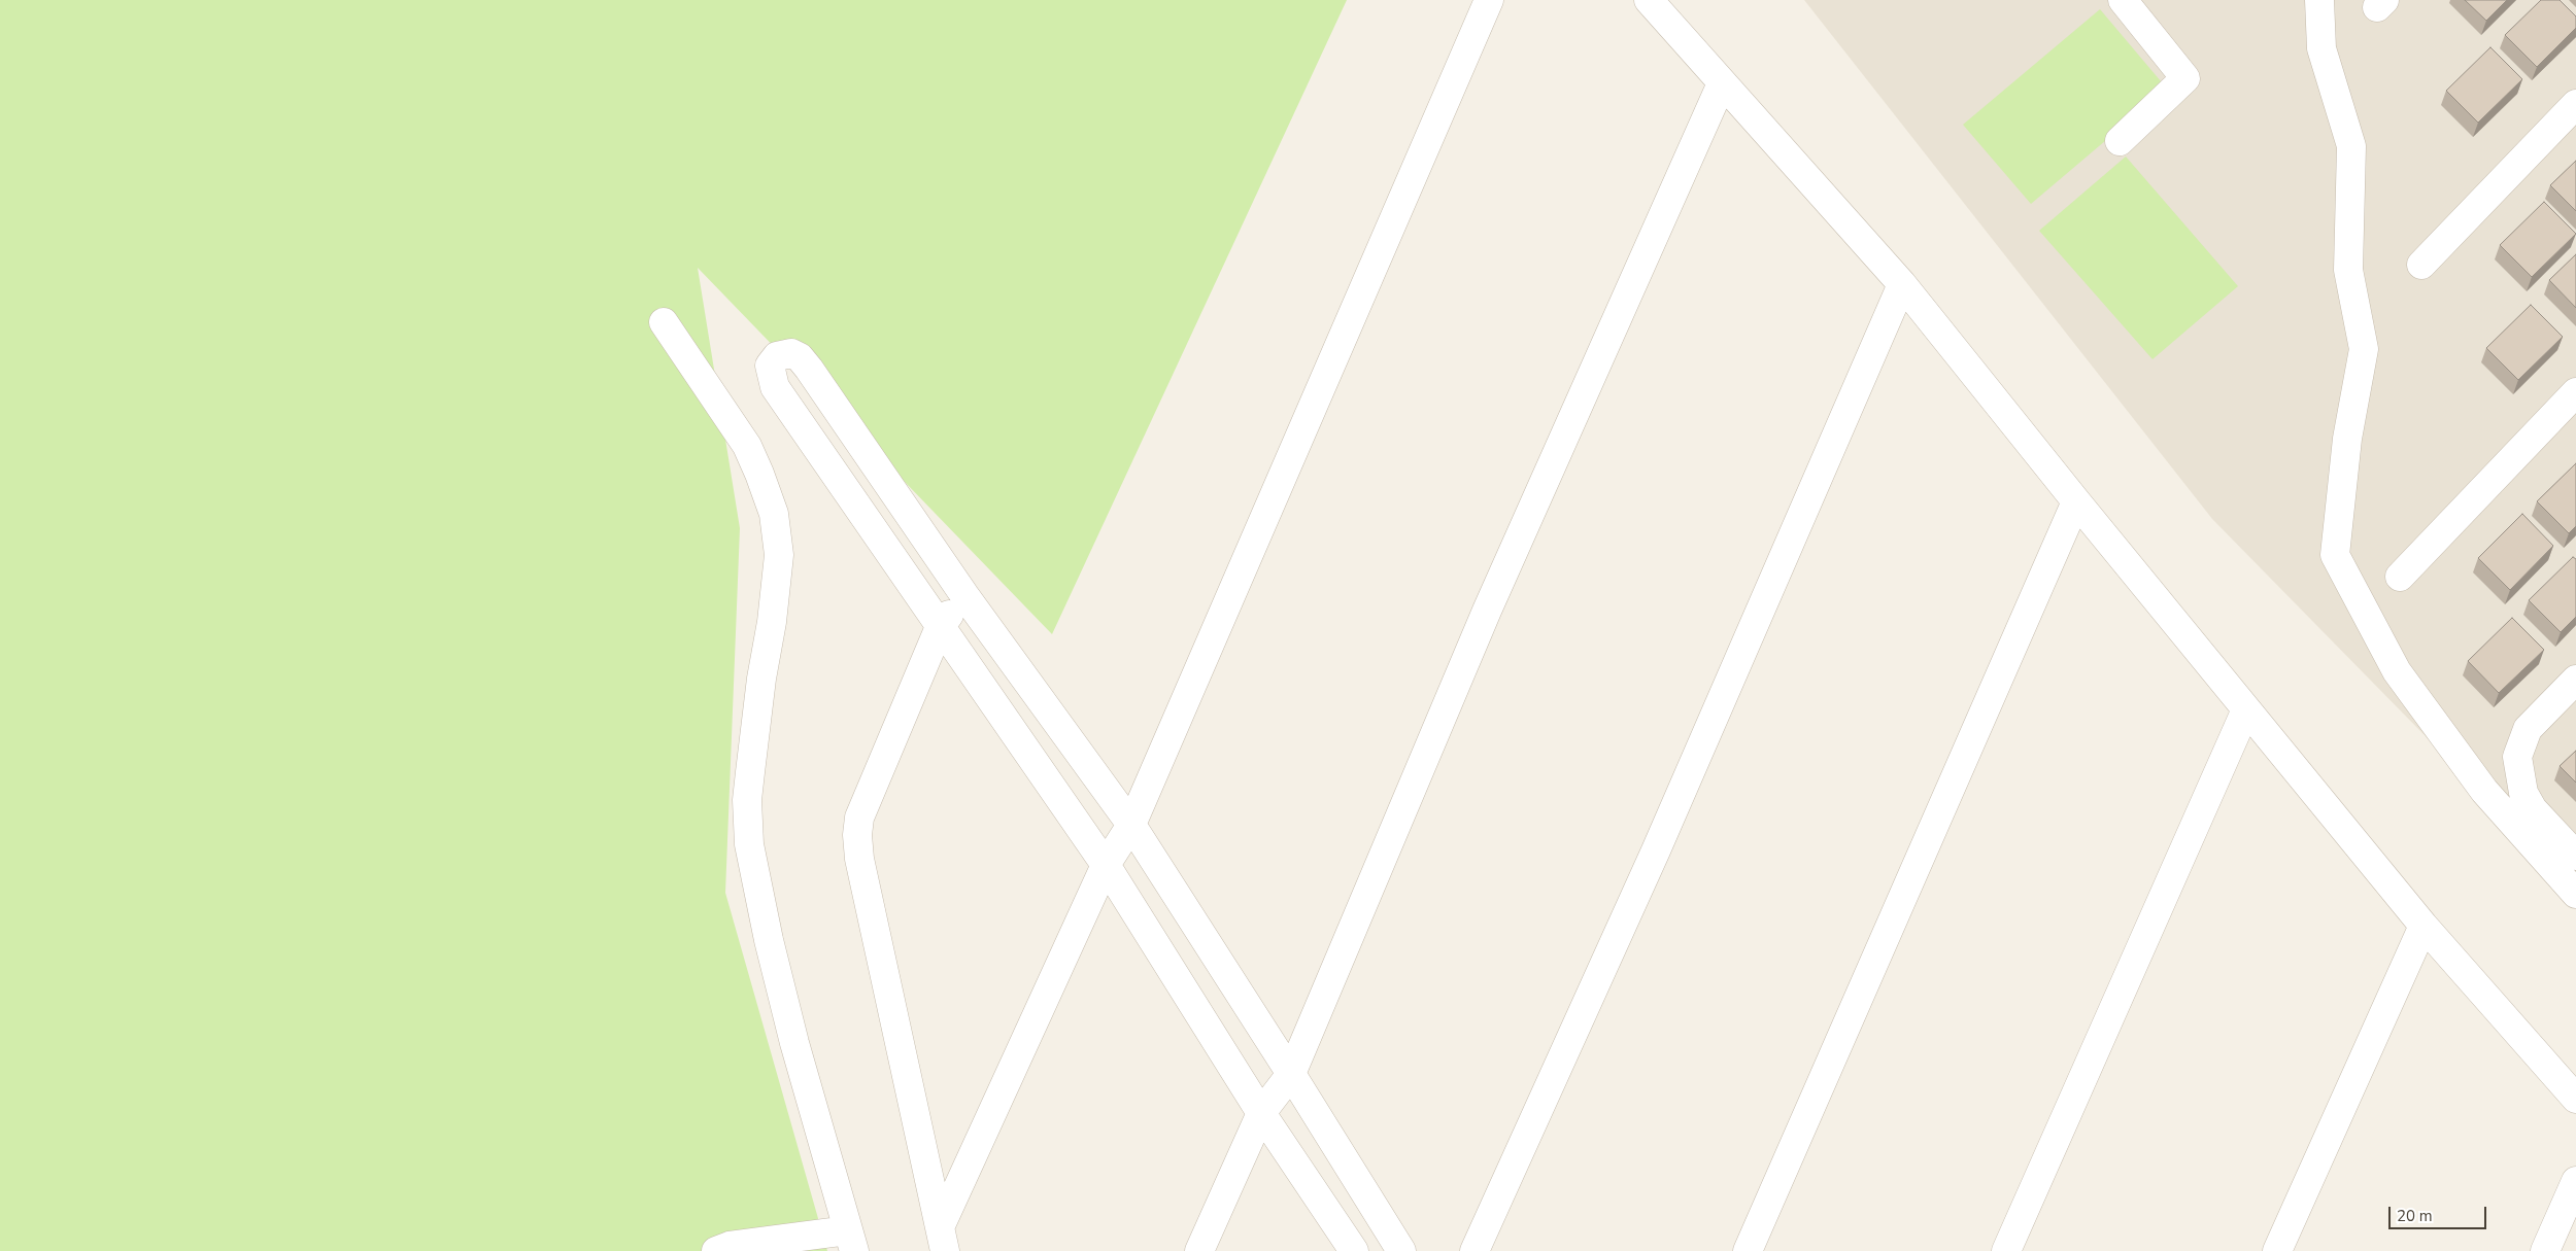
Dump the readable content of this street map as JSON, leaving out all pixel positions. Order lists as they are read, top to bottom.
{
  "scale_bar": "20 m"
}
